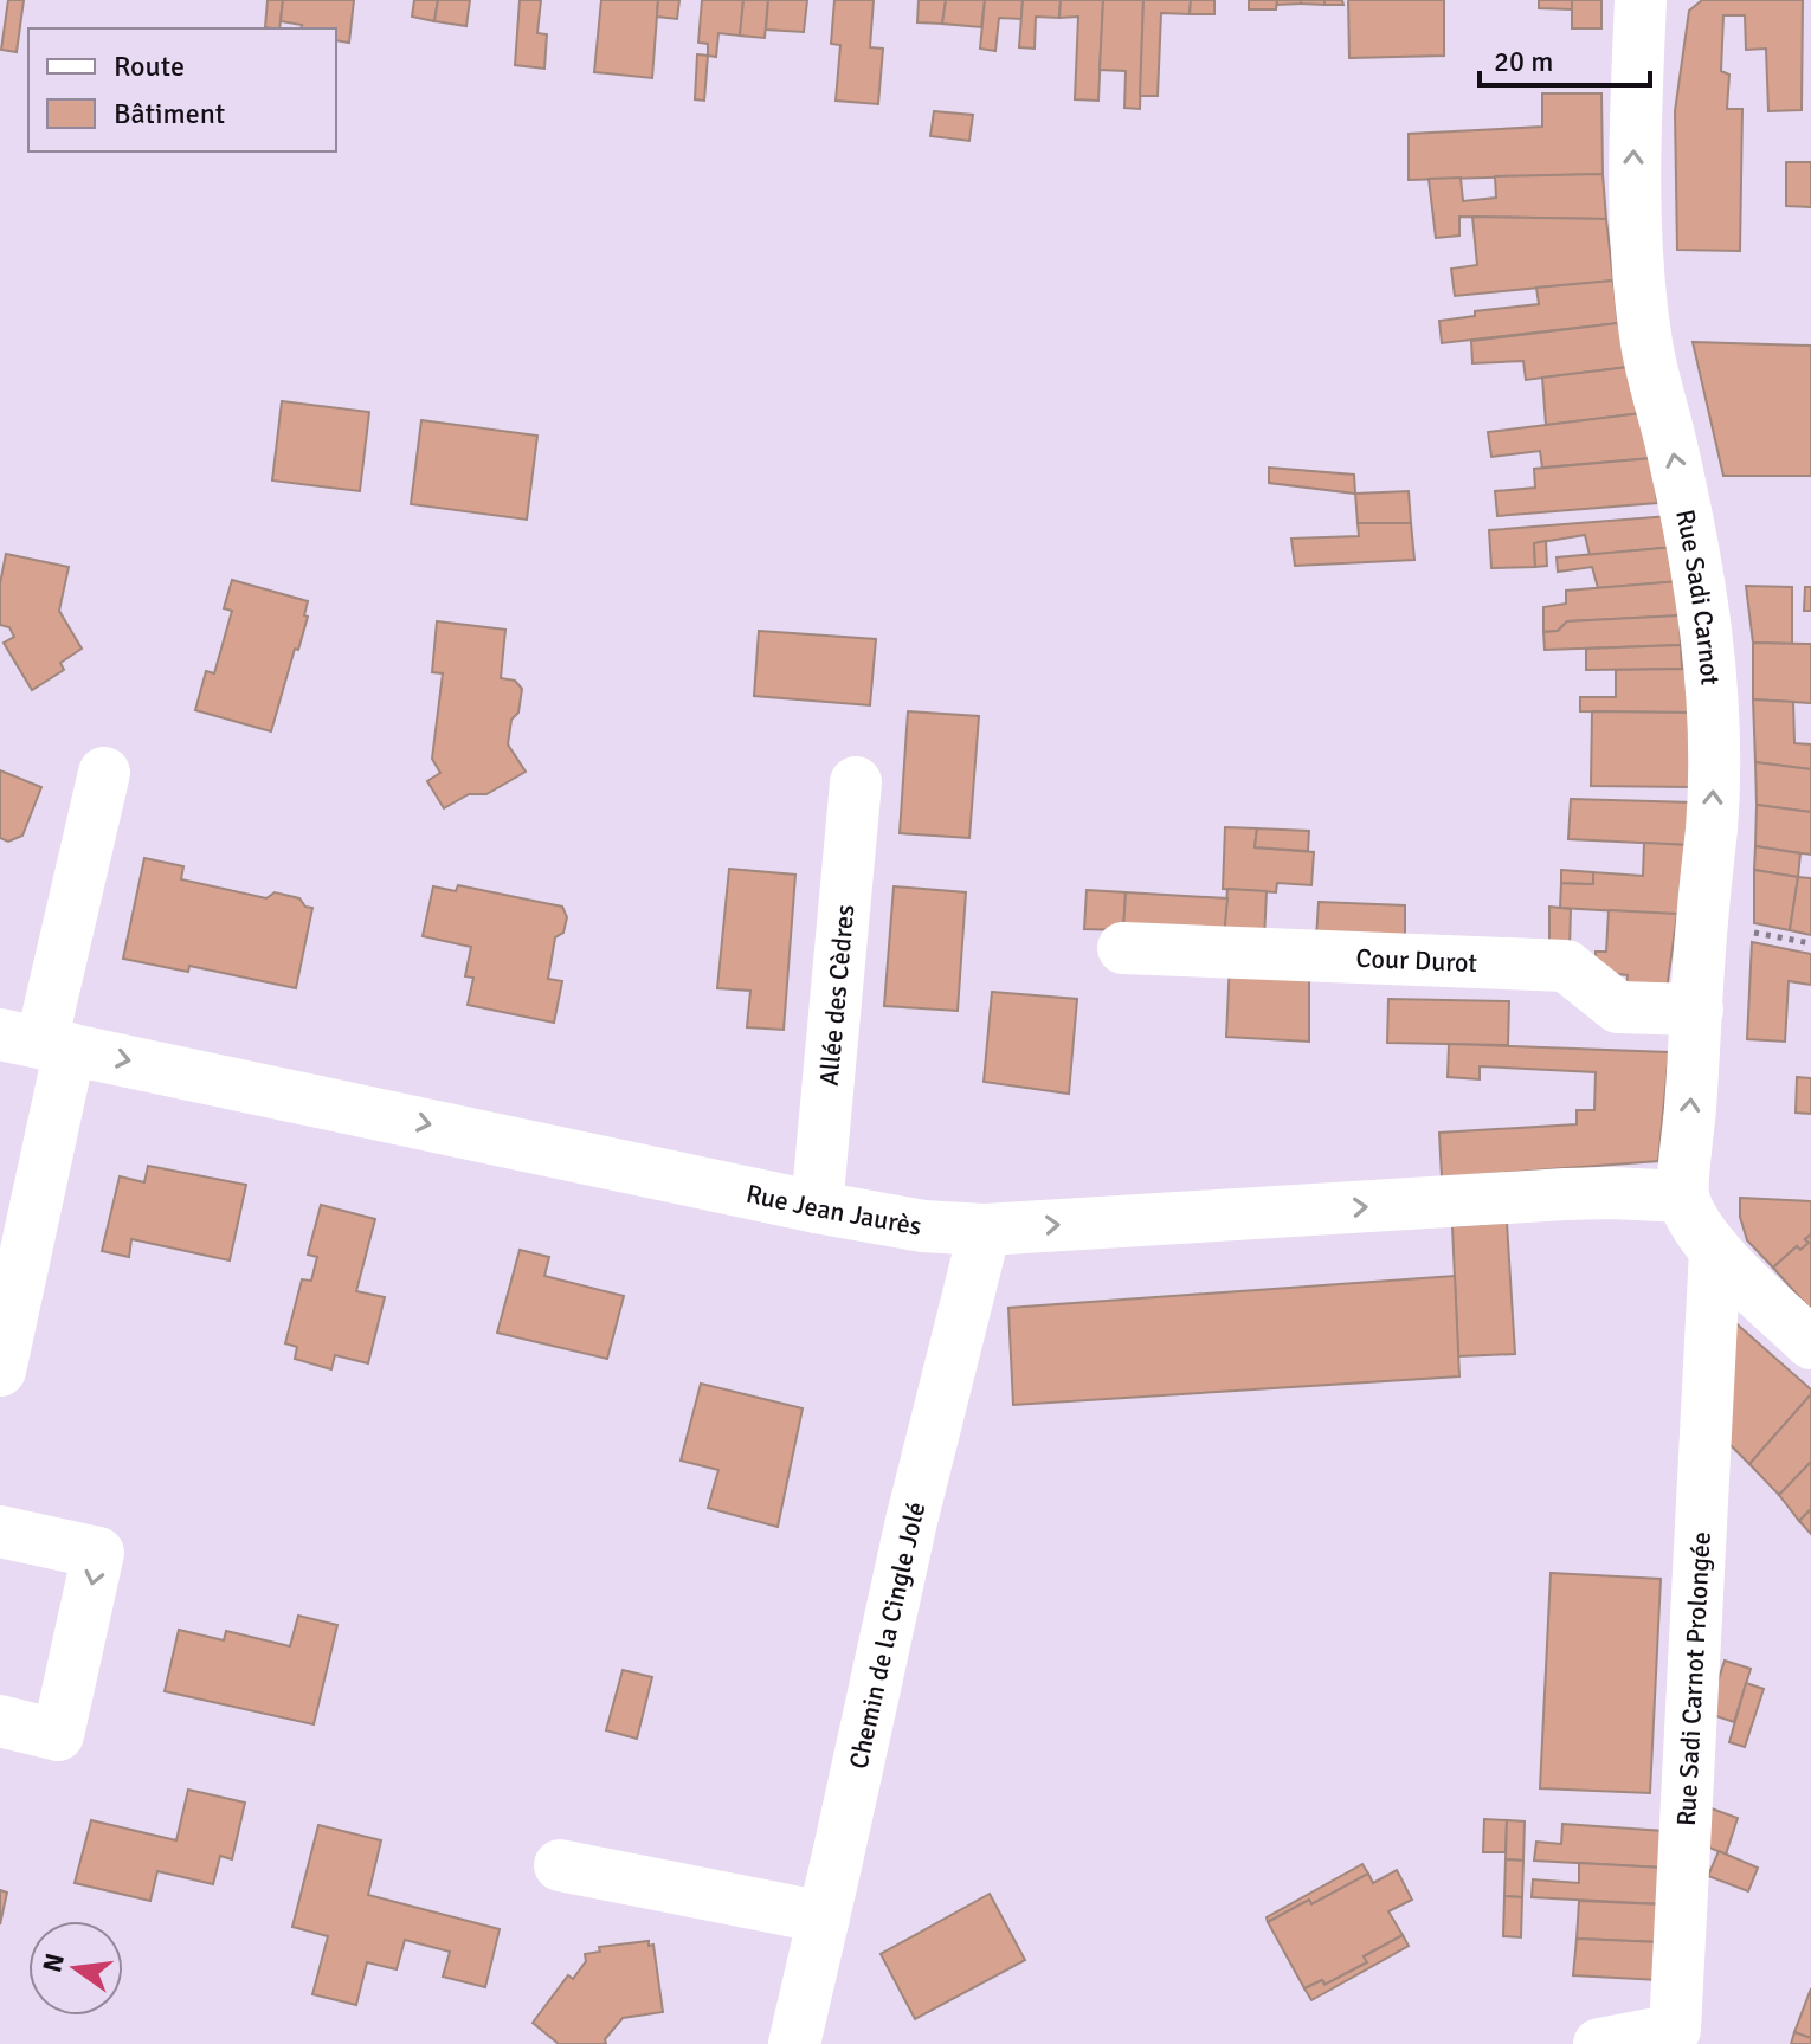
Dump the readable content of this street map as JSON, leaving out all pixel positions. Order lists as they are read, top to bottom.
{
  "streets": {
    "street": [
      "Rue Sadi Carnot",
      "Cour Durot",
      "Allée des Cèdres",
      "Rue Jean Jaurès",
      "Chemin de la Cingle Jolé",
      "Rue Sadi Carnot Prolongée"
    ]
  },
  "crossings": [
    ["Rue Sadi Carnot", "Cour Durot"],
    ["Rue Sadi Carnot", "Rue Jean Jaurès"],
    ["Allée des Cèdres", "Rue Jean Jaurès"],
    ["Rue Jean Jaurès", "Chemin de la Cingle Jolé"]
  ],
  "one_way": ["Rue Sadi Carnot", "Rue Jean Jaurès"],
  "legend": ["Route", "Bâtiment"],
  "scale_bar": "20 m",
  "north": "left"
}
